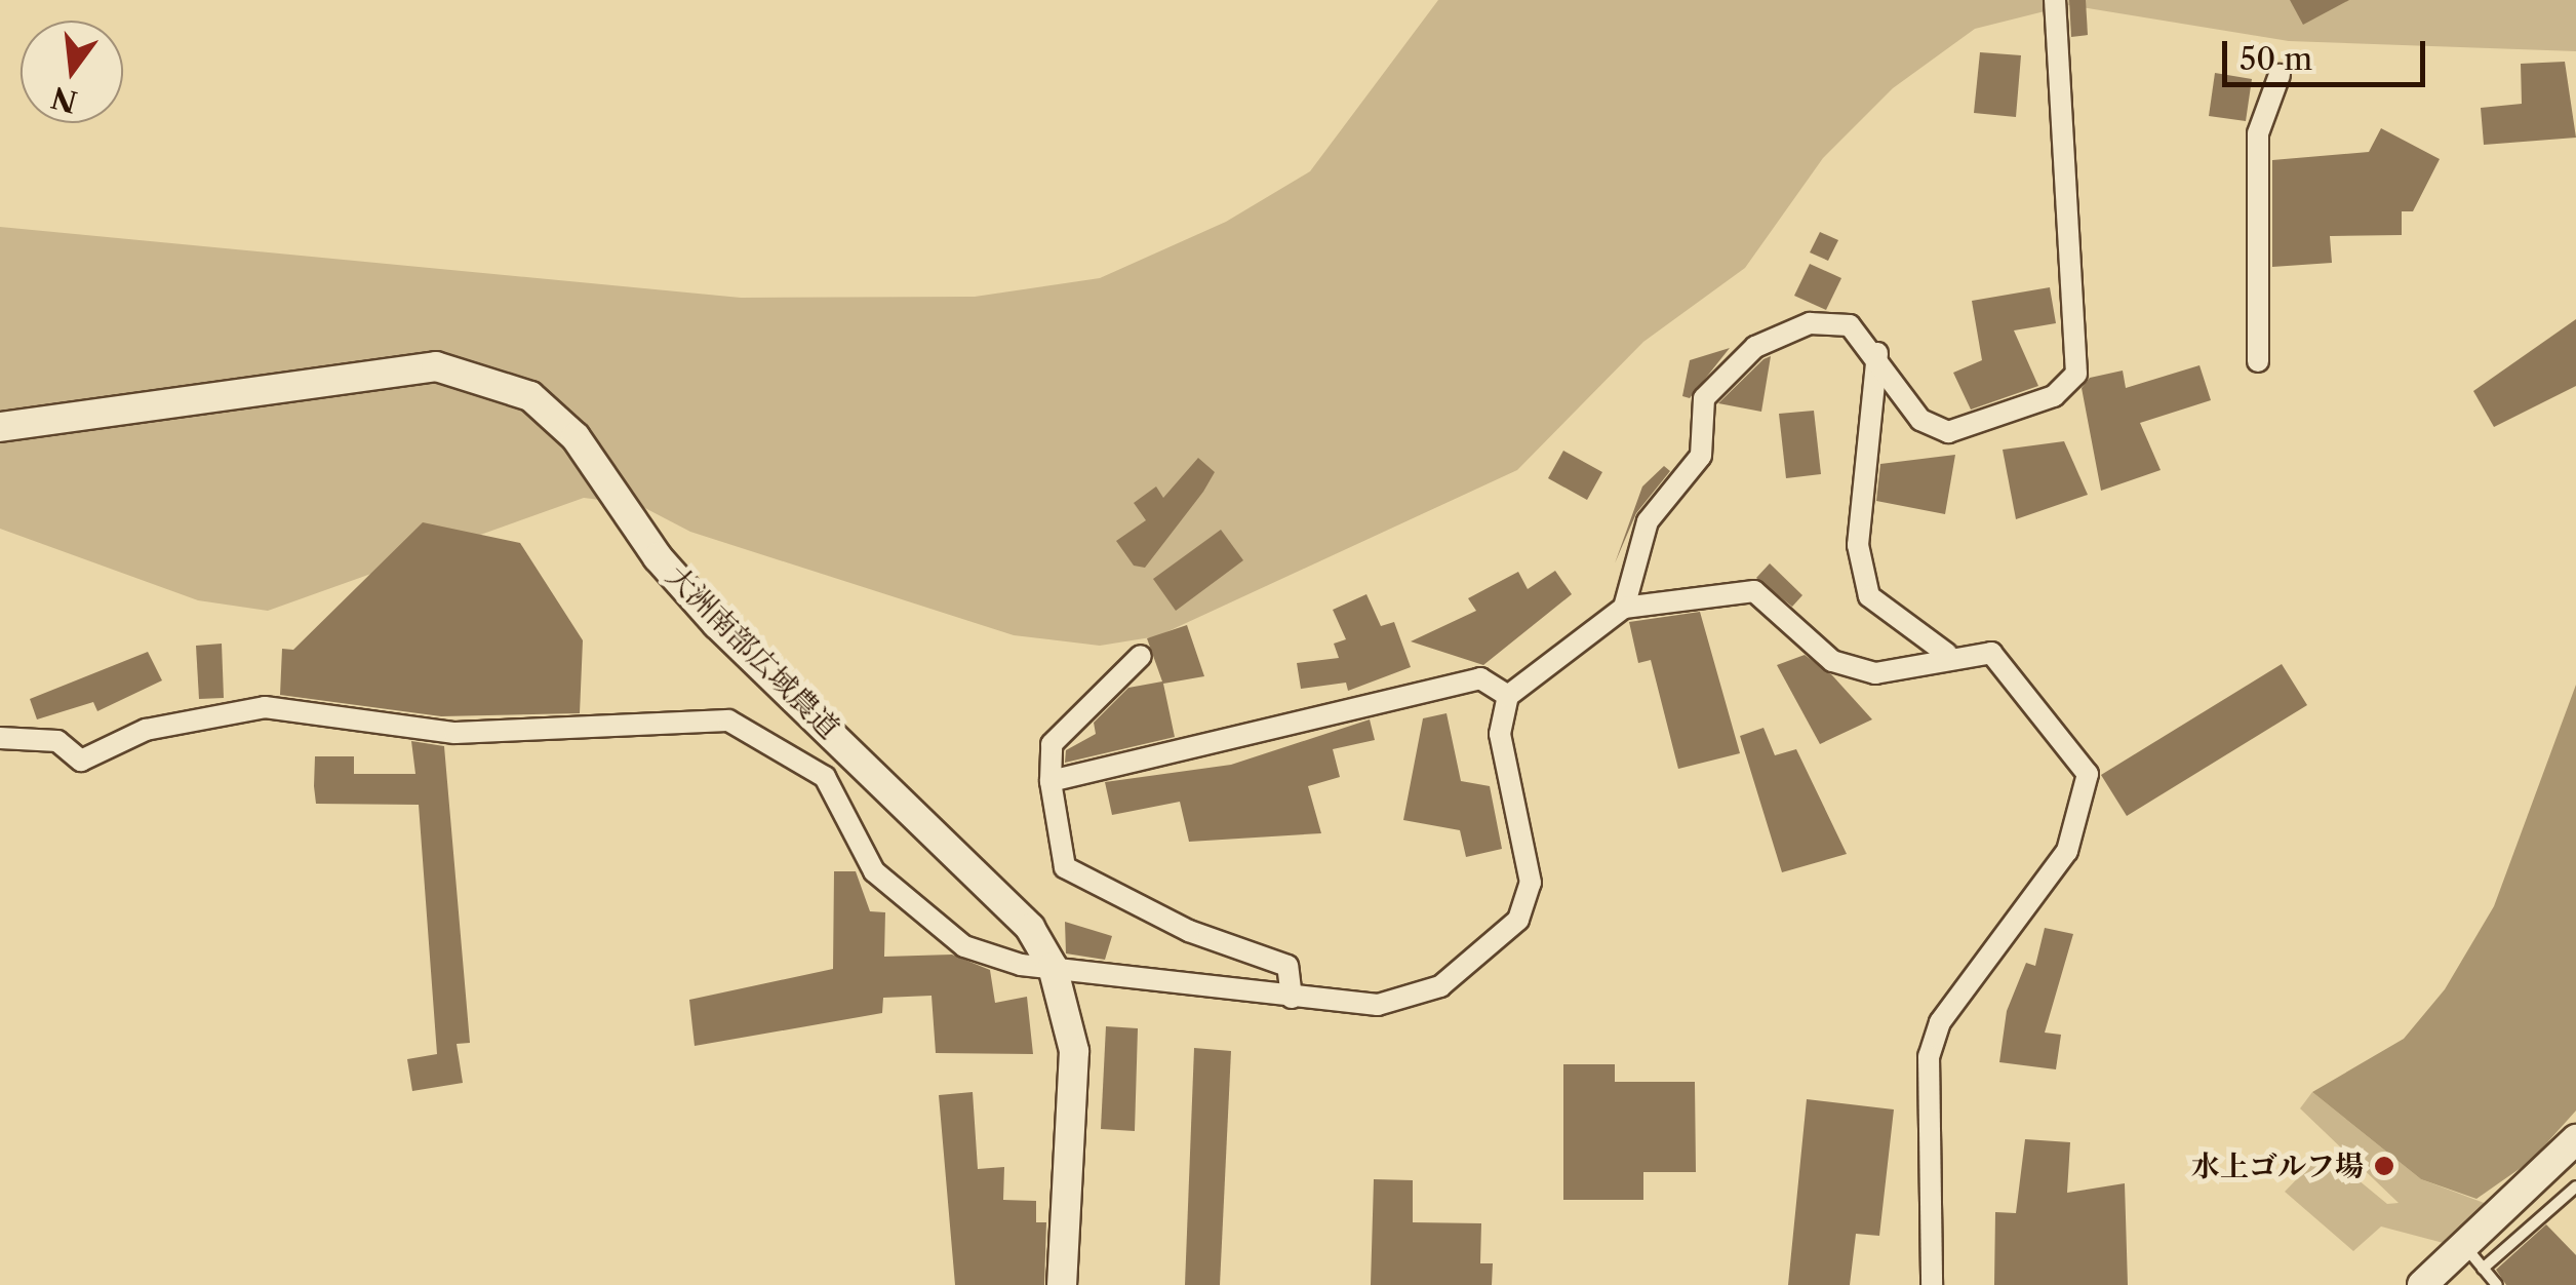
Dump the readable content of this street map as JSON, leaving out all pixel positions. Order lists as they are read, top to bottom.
{
  "streets": {
    "street": ["大洲南部広域農道"]
  },
  "places": ["水上ゴルフ場"],
  "scale_bar": "50 m",
  "north": "bottom"
}
